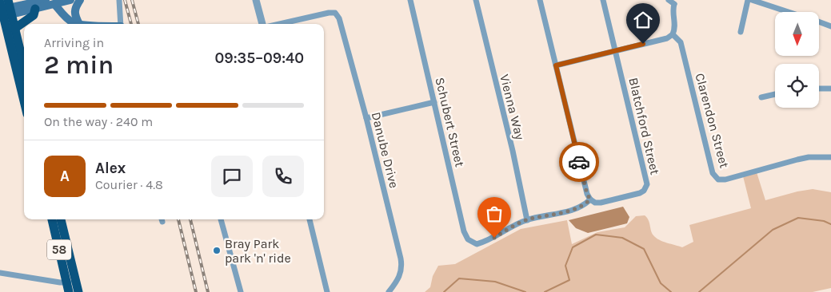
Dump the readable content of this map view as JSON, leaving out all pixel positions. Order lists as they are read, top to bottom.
{
  "streets": {
    "highway": ["58"],
    "street": [
      "Vienna Way",
      "Clarendon Street",
      "Schubert Street",
      "Blatchford Street",
      "Danube Drive"
    ]
  },
  "crossings": [
    ["Vienna Way", "Schubert Street"]
  ],
  "places": ["Bray Park park 'n' ride"],
  "north": "bottom",
  "page": {
    "heading": ["2 min", "Arriving in", "09:35–09:40"],
    "panel": ["Alex", "Courier · 4.8"],
    "bar": "On the way · 240 m",
    "round": "A"
  }
}
